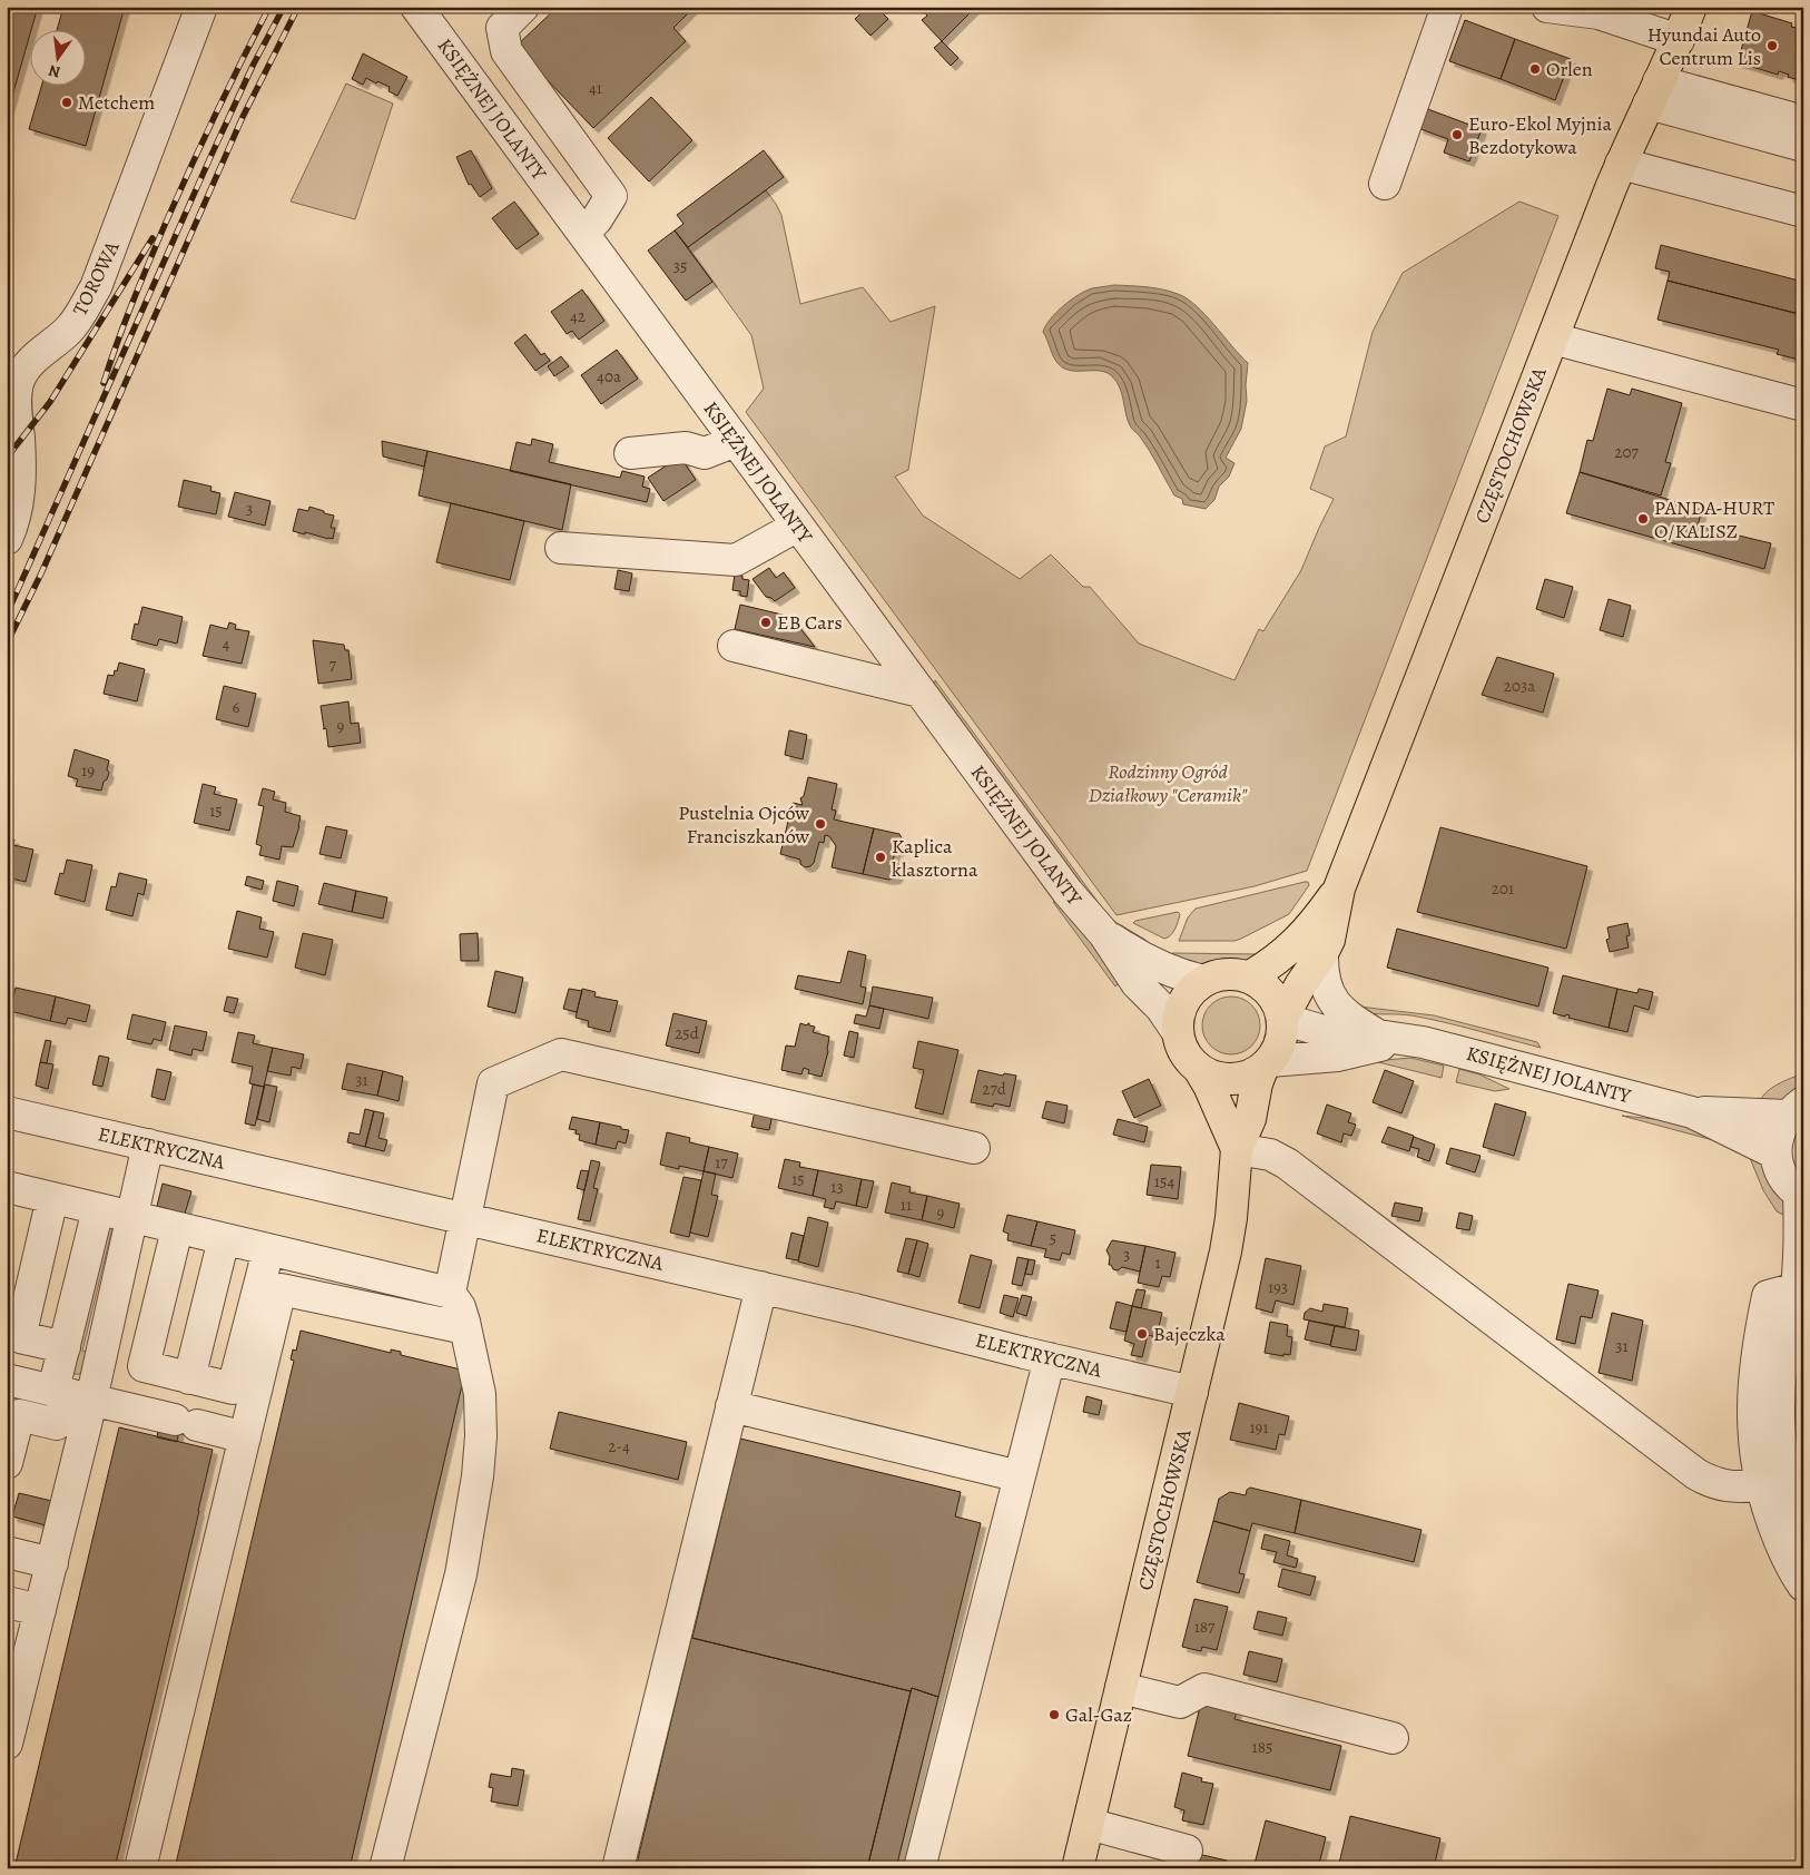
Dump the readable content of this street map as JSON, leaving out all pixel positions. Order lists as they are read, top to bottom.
{
  "streets": {
    "main road": ["CZĘSTOCHOWSKA"],
    "street": ["KSIĘŻNEJ JOLANTY", "TOROWA", "ELEKTRYCZNA"]
  },
  "crossings": [
    ["KSIĘŻNEJ JOLANTY", "CZĘSTOCHOWSKA"],
    ["CZĘSTOCHOWSKA", "ELEKTRYCZNA"]
  ],
  "parks": ["Rodzinny Ogród Działkowy \"Ceramik\""],
  "places": [
    "Hyundai Auto Centrum Lis",
    "Orlen",
    "Metchem",
    "Euro-Ekol Myjnia Bezdotykowa",
    "PANDA-HURT O/KALISZ",
    "EB Cars",
    "Pustelnia Ojców Franciszkanów",
    "Kaplica klasztorna",
    "Bajeczka",
    "Gal-Gaz"
  ],
  "house_numbers": [
    "41",
    "35",
    "42",
    "40a",
    "207",
    "3",
    "4",
    "7",
    "203a",
    "6",
    "9",
    "19",
    "15",
    "201",
    "25d",
    "31",
    "27d",
    "17",
    "15",
    "154",
    "13",
    "11",
    "9",
    "5",
    "3",
    "1",
    "193",
    "31",
    "191",
    "2-4",
    "187",
    "185"
  ],
  "north": "bottom"
}
